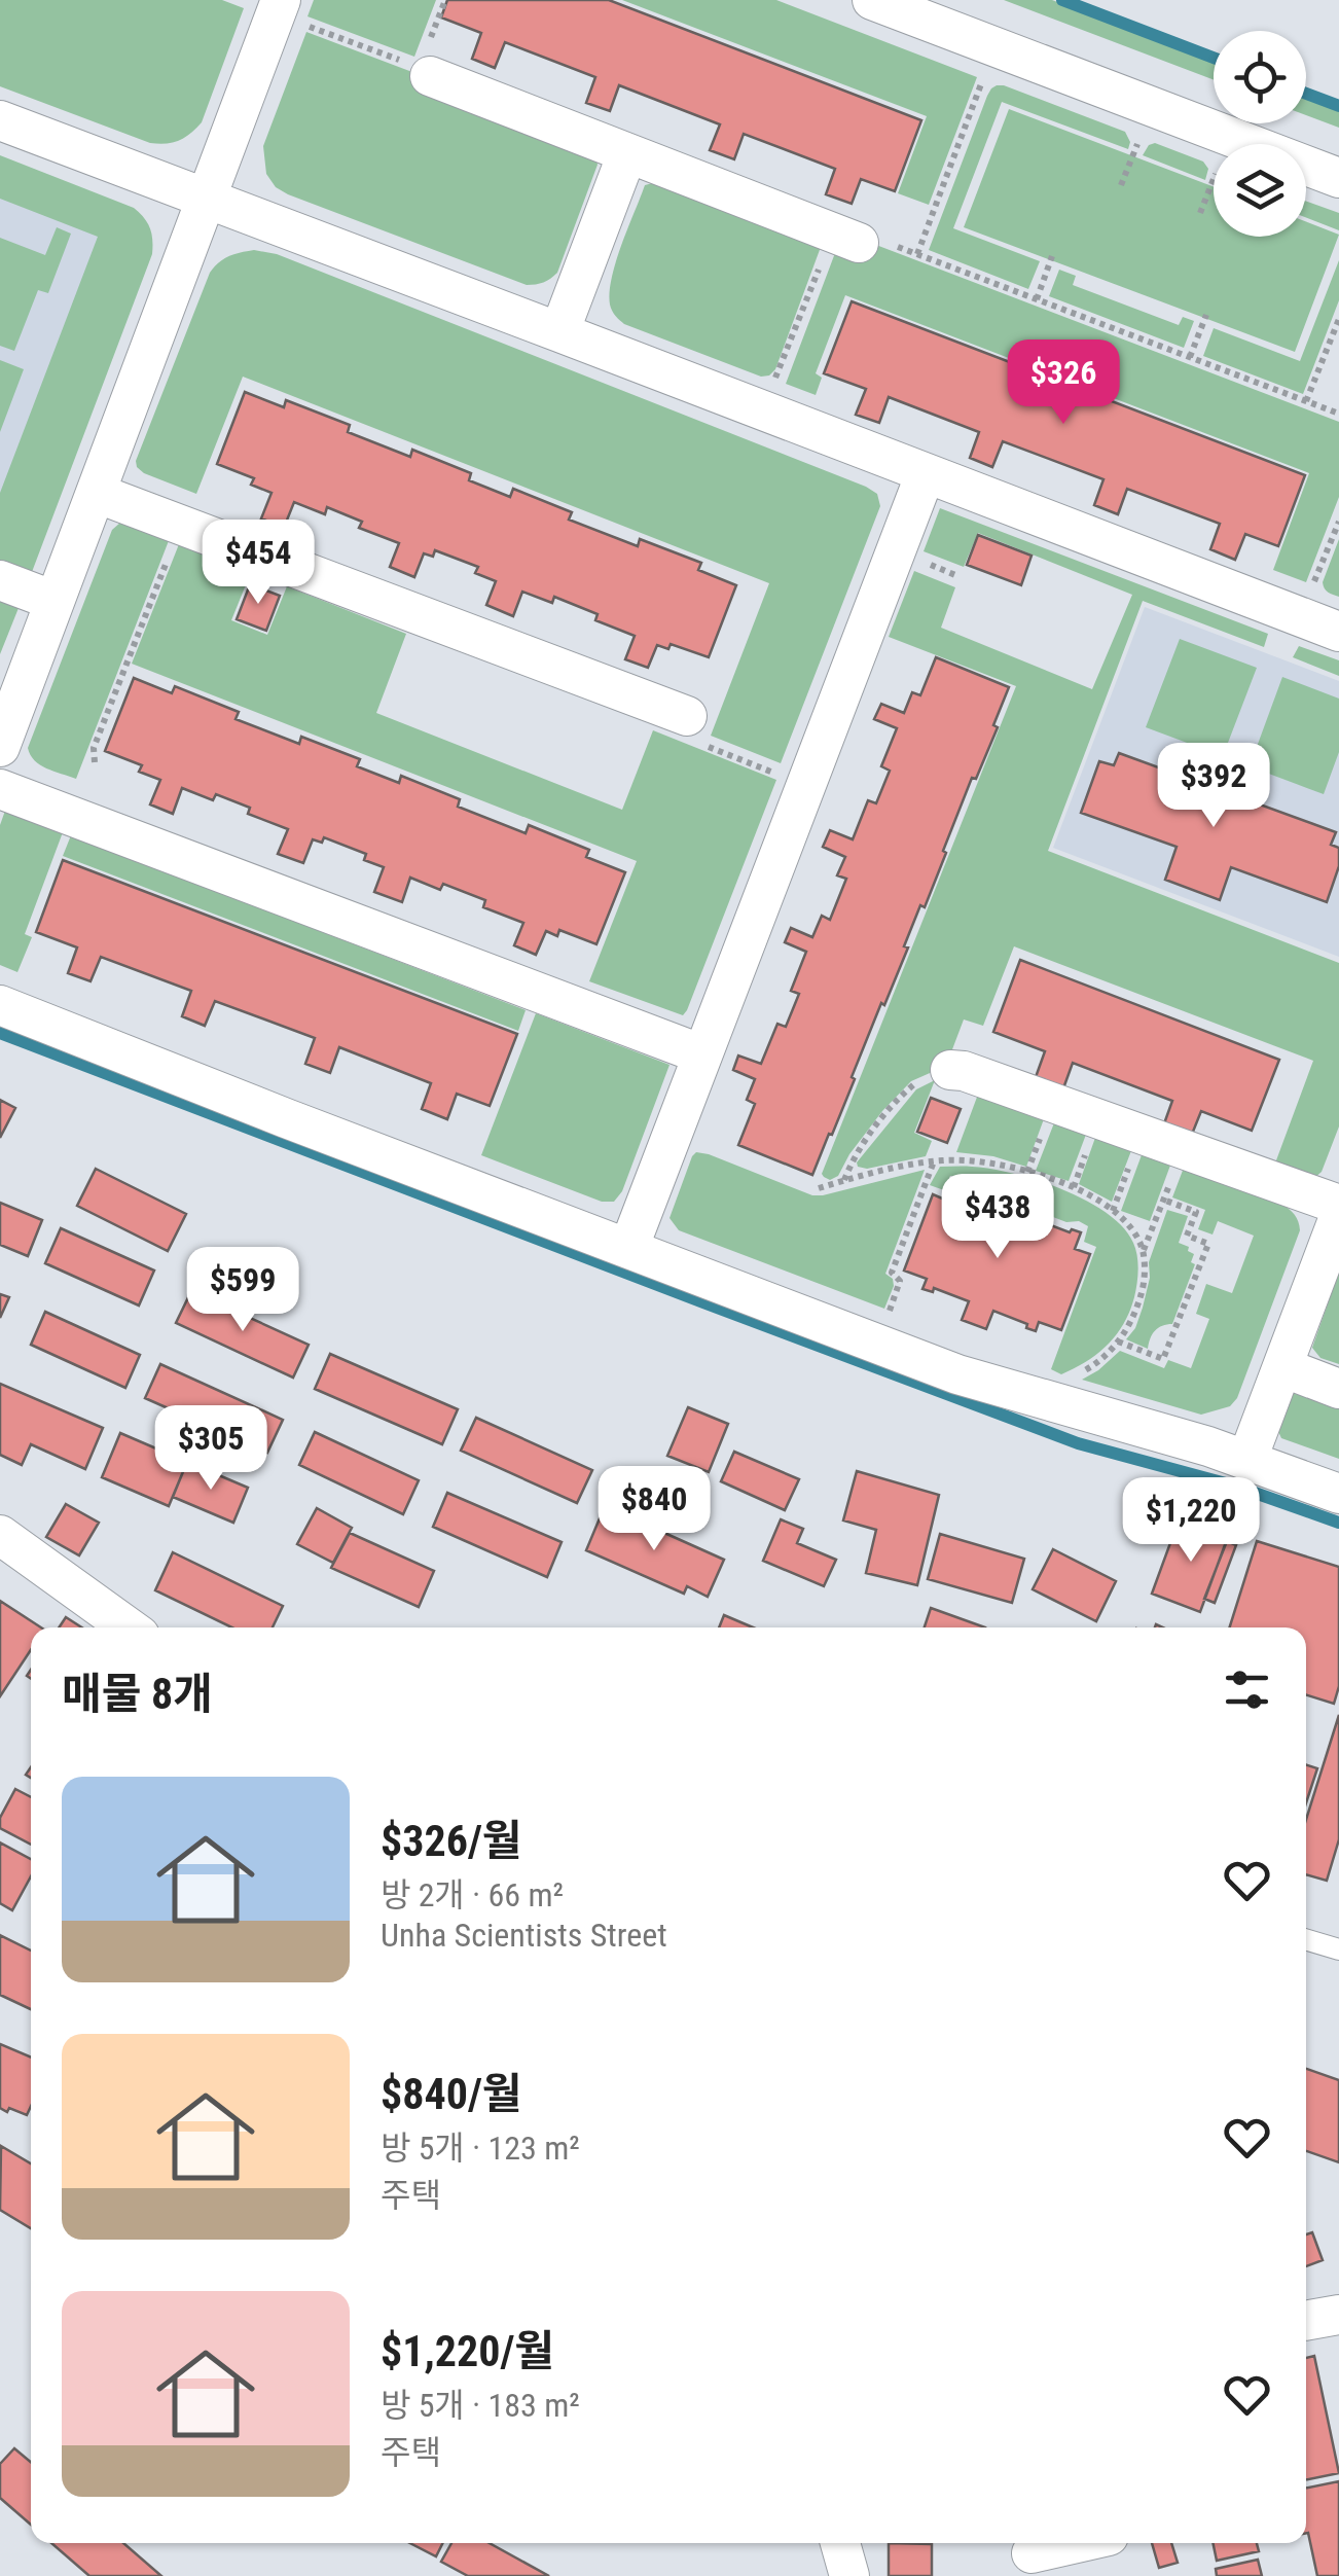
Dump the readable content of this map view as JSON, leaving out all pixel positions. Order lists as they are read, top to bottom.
{
  "page": {
    "price": [
      "$326",
      "$454",
      "$392",
      "$438",
      "$599",
      "$305",
      "$840",
      "$1,220"
    ],
    "heading": "매물 8개",
    "list": [
      {
        "name": "$326/월",
        "note": "방 2개 · 66 m² · Unha Scientists Street"
      },
      {
        "name": "$840/월",
        "note": "방 5개 · 123 m² · 주택"
      },
      {
        "name": "$1,220/월",
        "note": "방 5개 · 183 m² · 주택"
      }
    ]
  }
}
